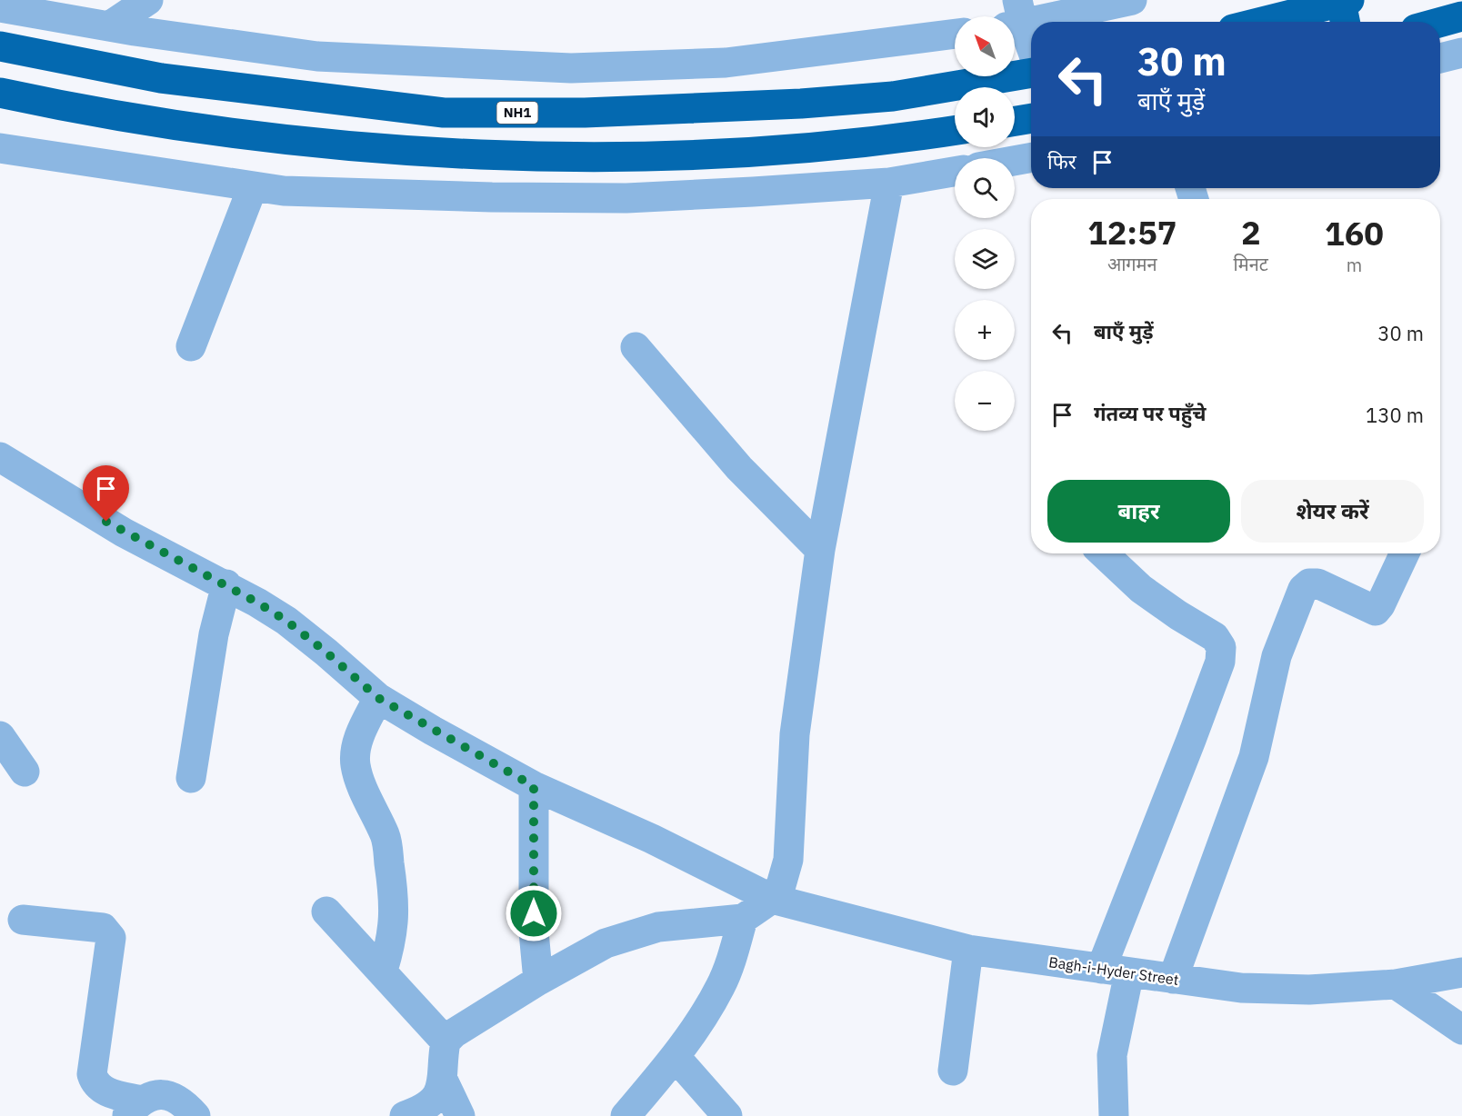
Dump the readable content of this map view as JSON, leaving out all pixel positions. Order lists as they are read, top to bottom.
{
  "streets": {
    "highway": ["NH1"],
    "street": ["Bagh-i-Hyder Street"]
  },
  "north": "top left",
  "page": {
    "map_buttons": ["+", "−"],
    "turn": ["30 m", "बाएँ मुड़ें"],
    "then": "फिर",
    "eta": [
      "12:57",
      "आगमन",
      "2",
      "मिनट",
      "160",
      "m"
    ],
    "list": [
      {
        "name": "बाएँ मुड़ें",
        "value": "30 m"
      },
      {
        "name": "गंतव्य पर पहुँचे",
        "value": "130 m"
      }
    ],
    "buttons": ["बाहर", "शेयर करें"]
  }
}
